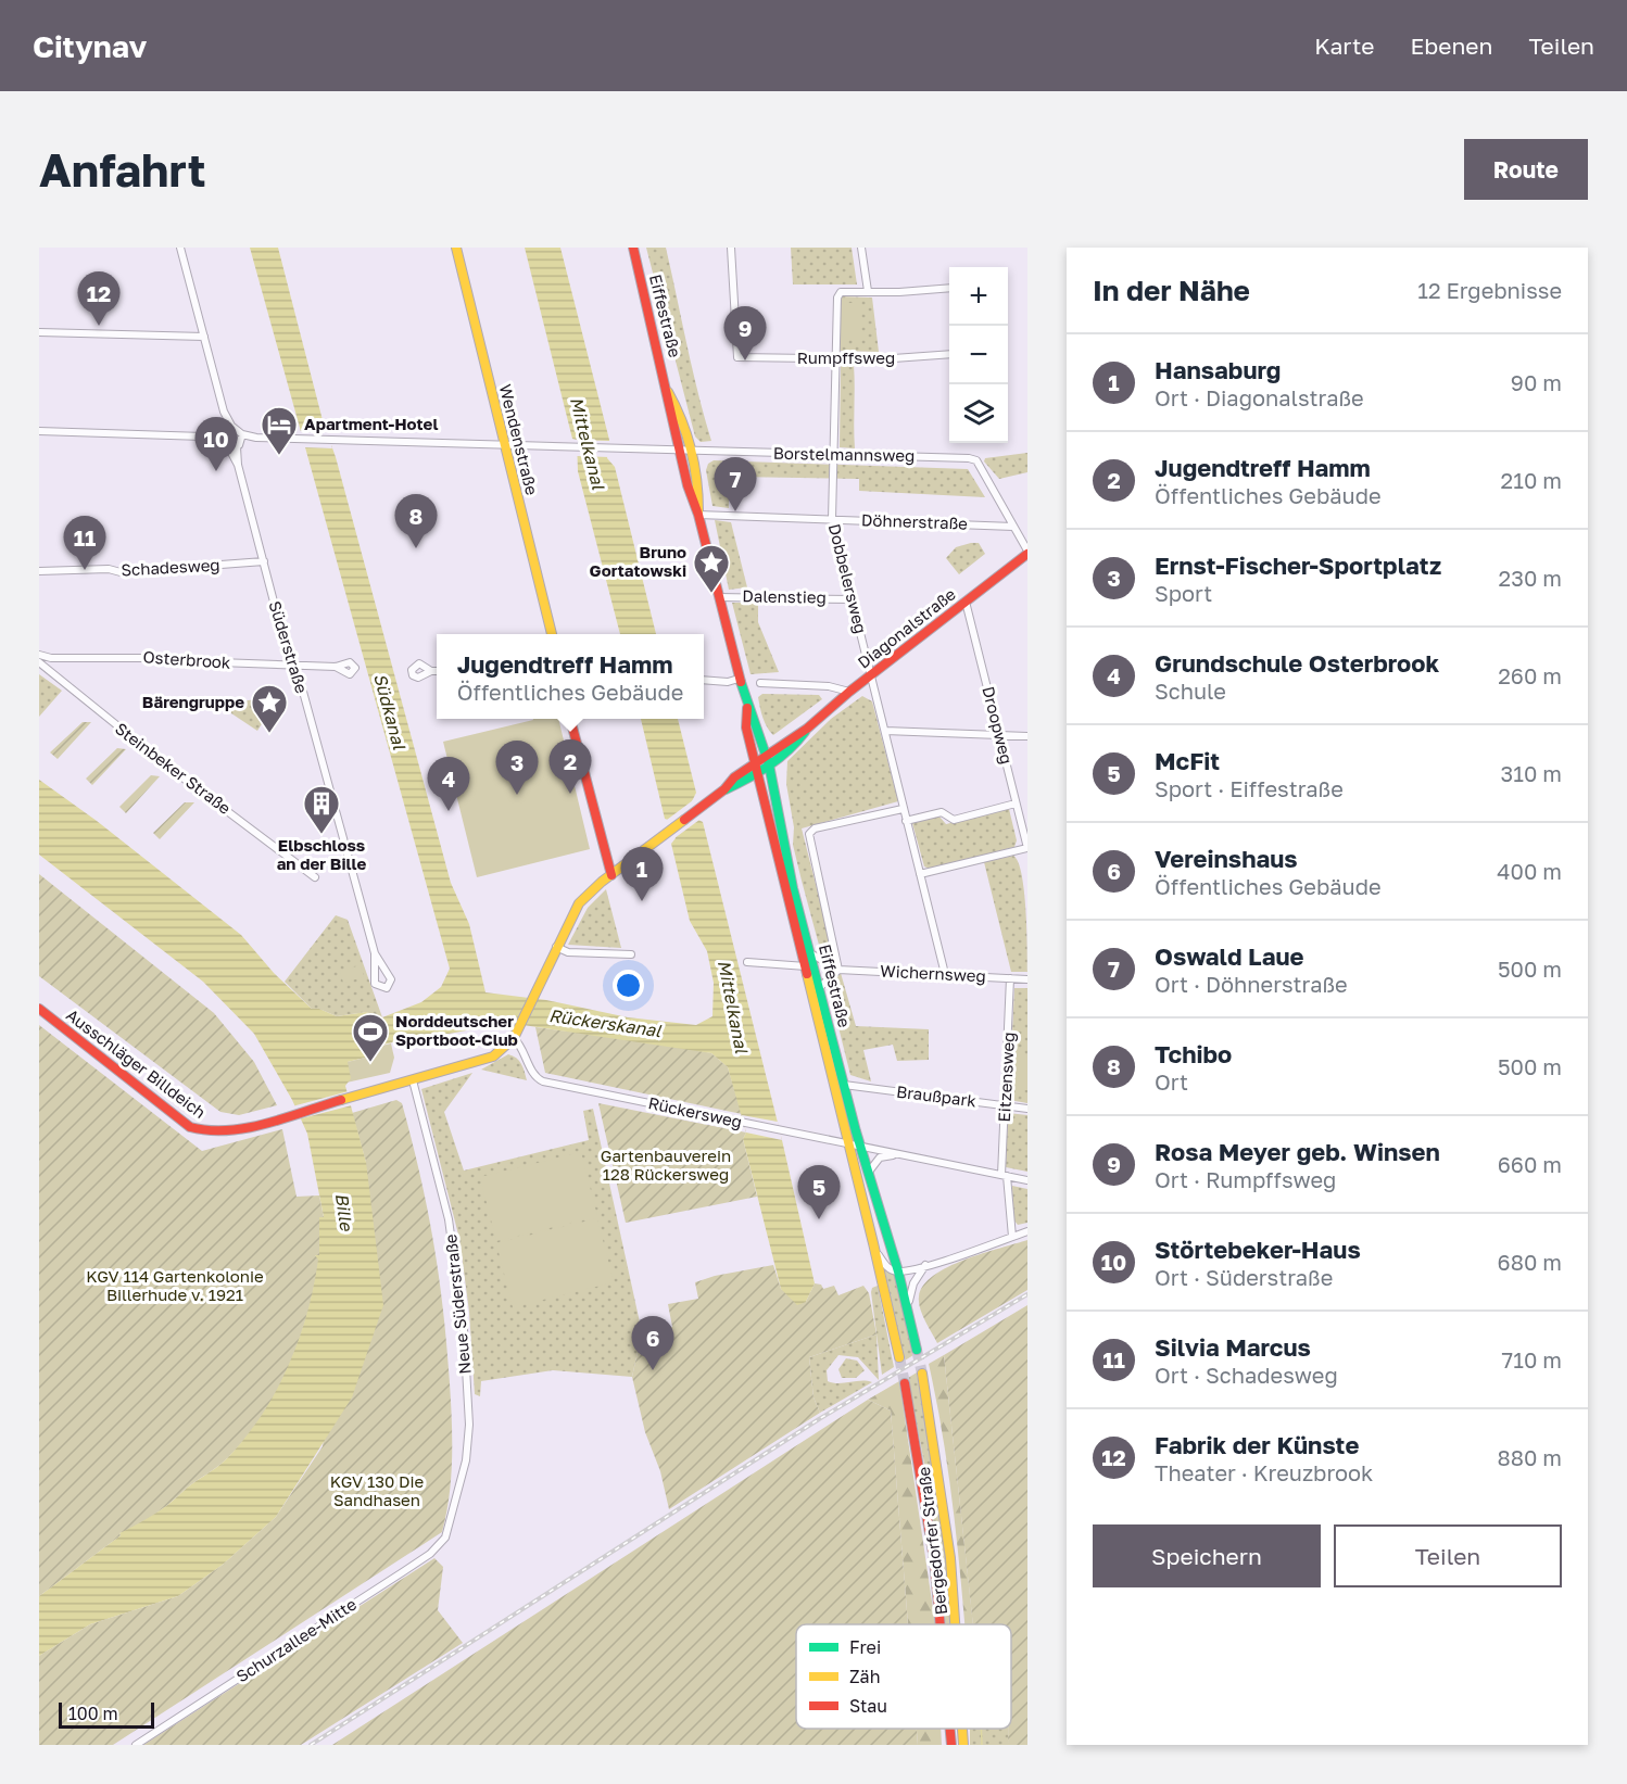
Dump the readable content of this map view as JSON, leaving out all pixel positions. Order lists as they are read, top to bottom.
{
  "streets": {
    "main road": [
      "Eiffestraße",
      "Wendenstraße",
      "Diagonalstraße",
      "Ausschläger Billdeich",
      "Bergedorfer Straße"
    ],
    "street": [
      "Rumpffsweg",
      "Borstelmannsweg",
      "Döhnerstraße",
      "Schadesweg",
      "Dobbelersweg",
      "Dalenstieg",
      "Süderstraße",
      "Osterbrook",
      "Droopweg",
      "Steinbeker Straße",
      "Wichernsweg",
      "Eitzensweg",
      "Braußpark",
      "Rückersweg",
      "Neue Süderstraße",
      "Schurzallee-Mitte"
    ]
  },
  "crossings": [
    ["Eiffestraße", "Borstelmannsweg"],
    ["Eiffestraße", "Döhnerstraße"],
    ["Eiffestraße", "Dobbelersweg"],
    ["Eiffestraße", "Dalenstieg"],
    ["Eiffestraße", "Diagonalstraße"],
    ["Eiffestraße", "Wichernsweg"],
    ["Eiffestraße", "Braußpark"],
    ["Eiffestraße", "Rückersweg"],
    ["Rumpffsweg", "Dobbelersweg"],
    ["Wendenstraße", "Borstelmannsweg"],
    ["Borstelmannsweg", "Döhnerstraße"],
    ["Borstelmannsweg", "Dobbelersweg"],
    ["Borstelmannsweg", "Diagonalstraße"],
    ["Borstelmannsweg", "Süderstraße"],
    ["Döhnerstraße", "Dobbelersweg"],
    ["Schadesweg", "Süderstraße"],
    ["Dobbelersweg", "Dalenstieg"],
    ["Dobbelersweg", "Diagonalstraße"],
    ["Dobbelersweg", "Wichernsweg"],
    ["Diagonalstraße", "Droopweg"],
    ["Diagonalstraße", "Ausschläger Billdeich"],
    ["Diagonalstraße", "Rückersweg"],
    ["Diagonalstraße", "Neue Süderstraße"],
    ["Süderstraße", "Osterbrook"],
    ["Wichernsweg", "Eitzensweg"],
    ["Eitzensweg", "Braußpark"],
    ["Eitzensweg", "Rückersweg"],
    ["Neue Süderstraße", "Schurzallee-Mitte"]
  ],
  "water": [
    "Mittelkanal",
    "Südkanal",
    "Rückerskanal",
    "Bille"
  ],
  "parks": ["Gartenbauverein 128 Rückersweg", "KGV 114 Gartenkolonie Billerhude v. 1921", "KGV 130 Die Sandhasen"],
  "places": {
    "hotel": ["Apartment-Hotel"],
    "place": ["Bruno Gortatowski", "Bärengruppe"],
    "building": ["Elbschloss an der Bille"],
    "sports": ["Norddeutscher Sportboot-Club"]
  },
  "legend": ["Frei", "Zäh", "Stau"],
  "scale_bar": "100 m",
  "page": {
    "header": "Citynav",
    "nav": ["Karte", "Ebenen", "Teilen"],
    "buttons": [
      "Route",
      ["Speichern", "Teilen"]
    ],
    "title": "Anfahrt",
    "heading": ["In der Nähe", "12 Ergebnisse"],
    "map_buttons": ["+", "−"],
    "pins": [
      "12",
      "9",
      "10",
      "7",
      "8",
      "11",
      "2",
      "3",
      "4",
      "1",
      "5",
      "6"
    ],
    "list": [
      {
        "mark": "1",
        "name": "Hansaburg",
        "note": "Ort · Diagonalstraße",
        "value": "90 m"
      },
      {
        "mark": "2",
        "name": "Jugendtreff Hamm",
        "note": "Öffentliches Gebäude",
        "value": "210 m"
      },
      {
        "mark": "3",
        "name": "Ernst-Fischer-Sportplatz",
        "note": "Sport",
        "value": "230 m"
      },
      {
        "mark": "4",
        "name": "Grundschule Osterbrook",
        "note": "Schule",
        "value": "260 m"
      },
      {
        "mark": "5",
        "name": "McFit",
        "note": "Sport · Eiffestraße",
        "value": "310 m"
      },
      {
        "mark": "6",
        "name": "Vereinshaus",
        "note": "Öffentliches Gebäude",
        "value": "400 m"
      },
      {
        "mark": "7",
        "name": "Oswald Laue",
        "note": "Ort · Döhnerstraße",
        "value": "500 m"
      },
      {
        "mark": "8",
        "name": "Tchibo",
        "note": "Ort",
        "value": "500 m"
      },
      {
        "mark": "9",
        "name": "Rosa Meyer geb. Winsen",
        "note": "Ort · Rumpffsweg",
        "value": "660 m"
      },
      {
        "mark": "10",
        "name": "Störtebeker-Haus",
        "note": "Ort · Süderstraße",
        "value": "680 m"
      },
      {
        "mark": "11",
        "name": "Silvia Marcus",
        "note": "Ort · Schadesweg",
        "value": "710 m"
      },
      {
        "mark": "12",
        "name": "Fabrik der Künste",
        "note": "Theater · Kreuzbrook",
        "value": "880 m"
      }
    ],
    "popup": ["Jugendtreff Hamm", "Öffentliches Gebäude"],
    "scale": "100 m"
  }
}
